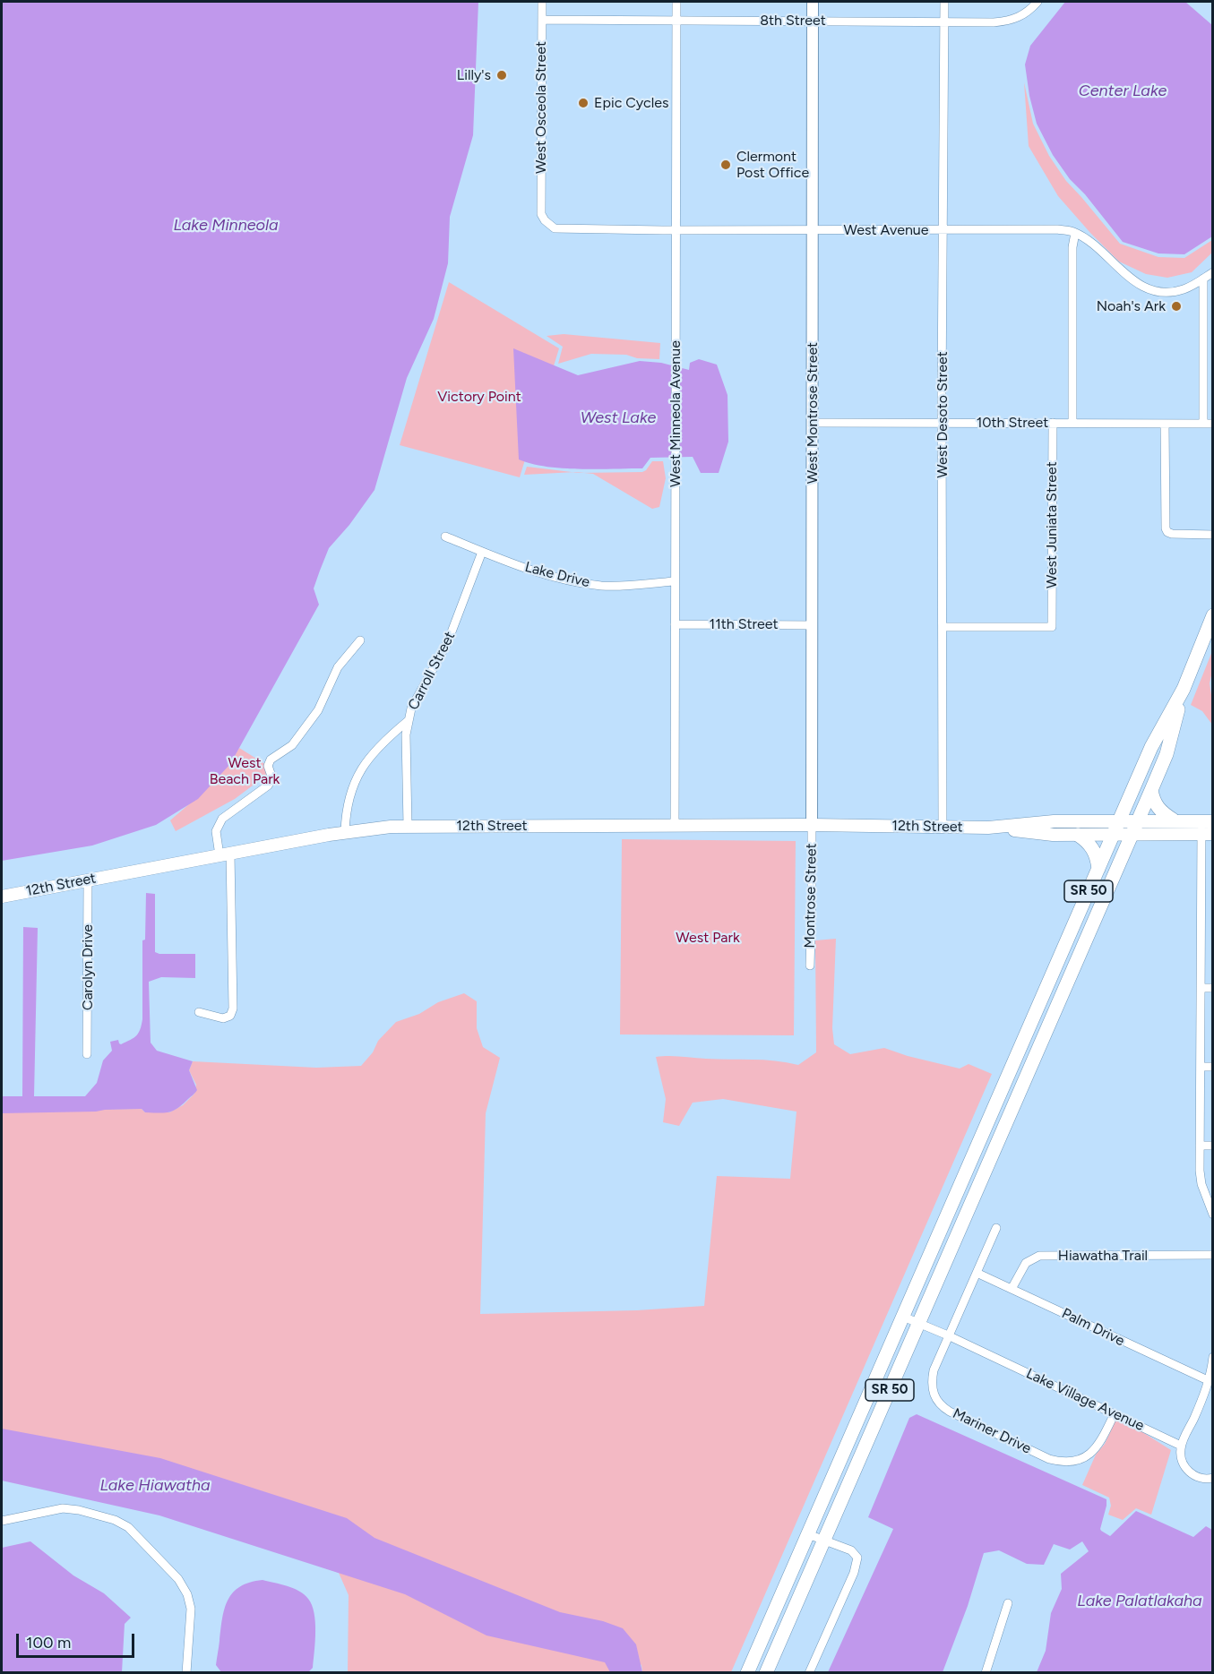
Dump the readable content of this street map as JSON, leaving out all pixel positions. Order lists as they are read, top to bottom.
{
  "streets": {
    "highway": ["SR 50"],
    "main road": ["12th Street"],
    "street": [
      "8th Street",
      "West Osceola Street",
      "West Avenue",
      "West Montrose Street",
      "West Minneola Avenue",
      "West Desoto Street",
      "10th Street",
      "West Juniata Street",
      "Lake Drive",
      "11th Street",
      "Carroll Street",
      "Montrose Street",
      "Carolyn Drive",
      "Hiawatha Trail",
      "Palm Drive",
      "Lake Village Avenue",
      "Mariner Drive"
    ]
  },
  "crossings": [
    ["8th Street", "West Osceola Street"],
    ["8th Street", "West Montrose Street"],
    ["8th Street", "West Minneola Avenue"],
    ["8th Street", "West Desoto Street"],
    ["West Osceola Street", "West Avenue"],
    ["West Avenue", "West Montrose Street"],
    ["West Avenue", "West Minneola Avenue"],
    ["West Avenue", "West Desoto Street"],
    ["West Montrose Street", "10th Street"],
    ["West Montrose Street", "11th Street"],
    ["West Montrose Street", "12th Street"],
    ["West Montrose Street", "Montrose Street"],
    ["West Minneola Avenue", "Lake Drive"],
    ["West Minneola Avenue", "11th Street"],
    ["West Minneola Avenue", "12th Street"],
    ["West Desoto Street", "10th Street"],
    ["West Desoto Street", "West Juniata Street"],
    ["West Desoto Street", "12th Street"],
    ["10th Street", "West Juniata Street"],
    ["Lake Drive", "Carroll Street"],
    ["Carroll Street", "12th Street"],
    ["12th Street", "SR 50"],
    ["12th Street", "Montrose Street"],
    ["12th Street", "Carolyn Drive"],
    ["SR 50", "Lake Village Avenue"],
    ["Hiawatha Trail", "Palm Drive"],
    ["Palm Drive", "Mariner Drive"],
    ["Lake Village Avenue", "Mariner Drive"]
  ],
  "water": [
    "Center Lake",
    "Lake Minneola",
    "West Lake",
    "Lake Hiawatha",
    "Lake Palatlakaha"
  ],
  "parks": ["Victory Point", "West Beach Park", "West Park"],
  "places": [
    "Lilly's",
    "Epic Cycles",
    "Clermont Post Office",
    "Noah's Ark"
  ],
  "scale_bar": "100 m"
}
